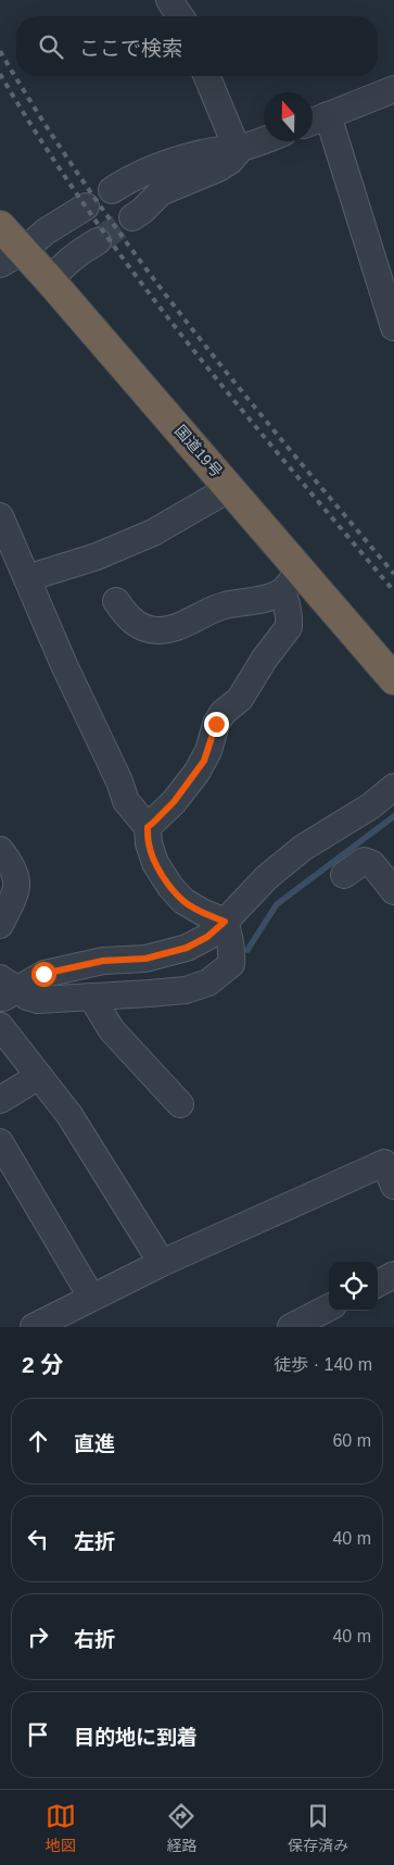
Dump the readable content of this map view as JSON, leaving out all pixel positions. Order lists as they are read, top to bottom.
{
  "streets": {
    "highway": ["国道19号"]
  },
  "north": "top",
  "page": {
    "search": "ここで検索",
    "heading": ["2 分", "徒歩 · 140 m"],
    "list": [
      ["直進", "60 m"],
      ["左折", "40 m"],
      ["右折", "40 m"],
      "目的地に到着"
    ],
    "nav": ["地図", "経路", "保存済み"]
  }
}
